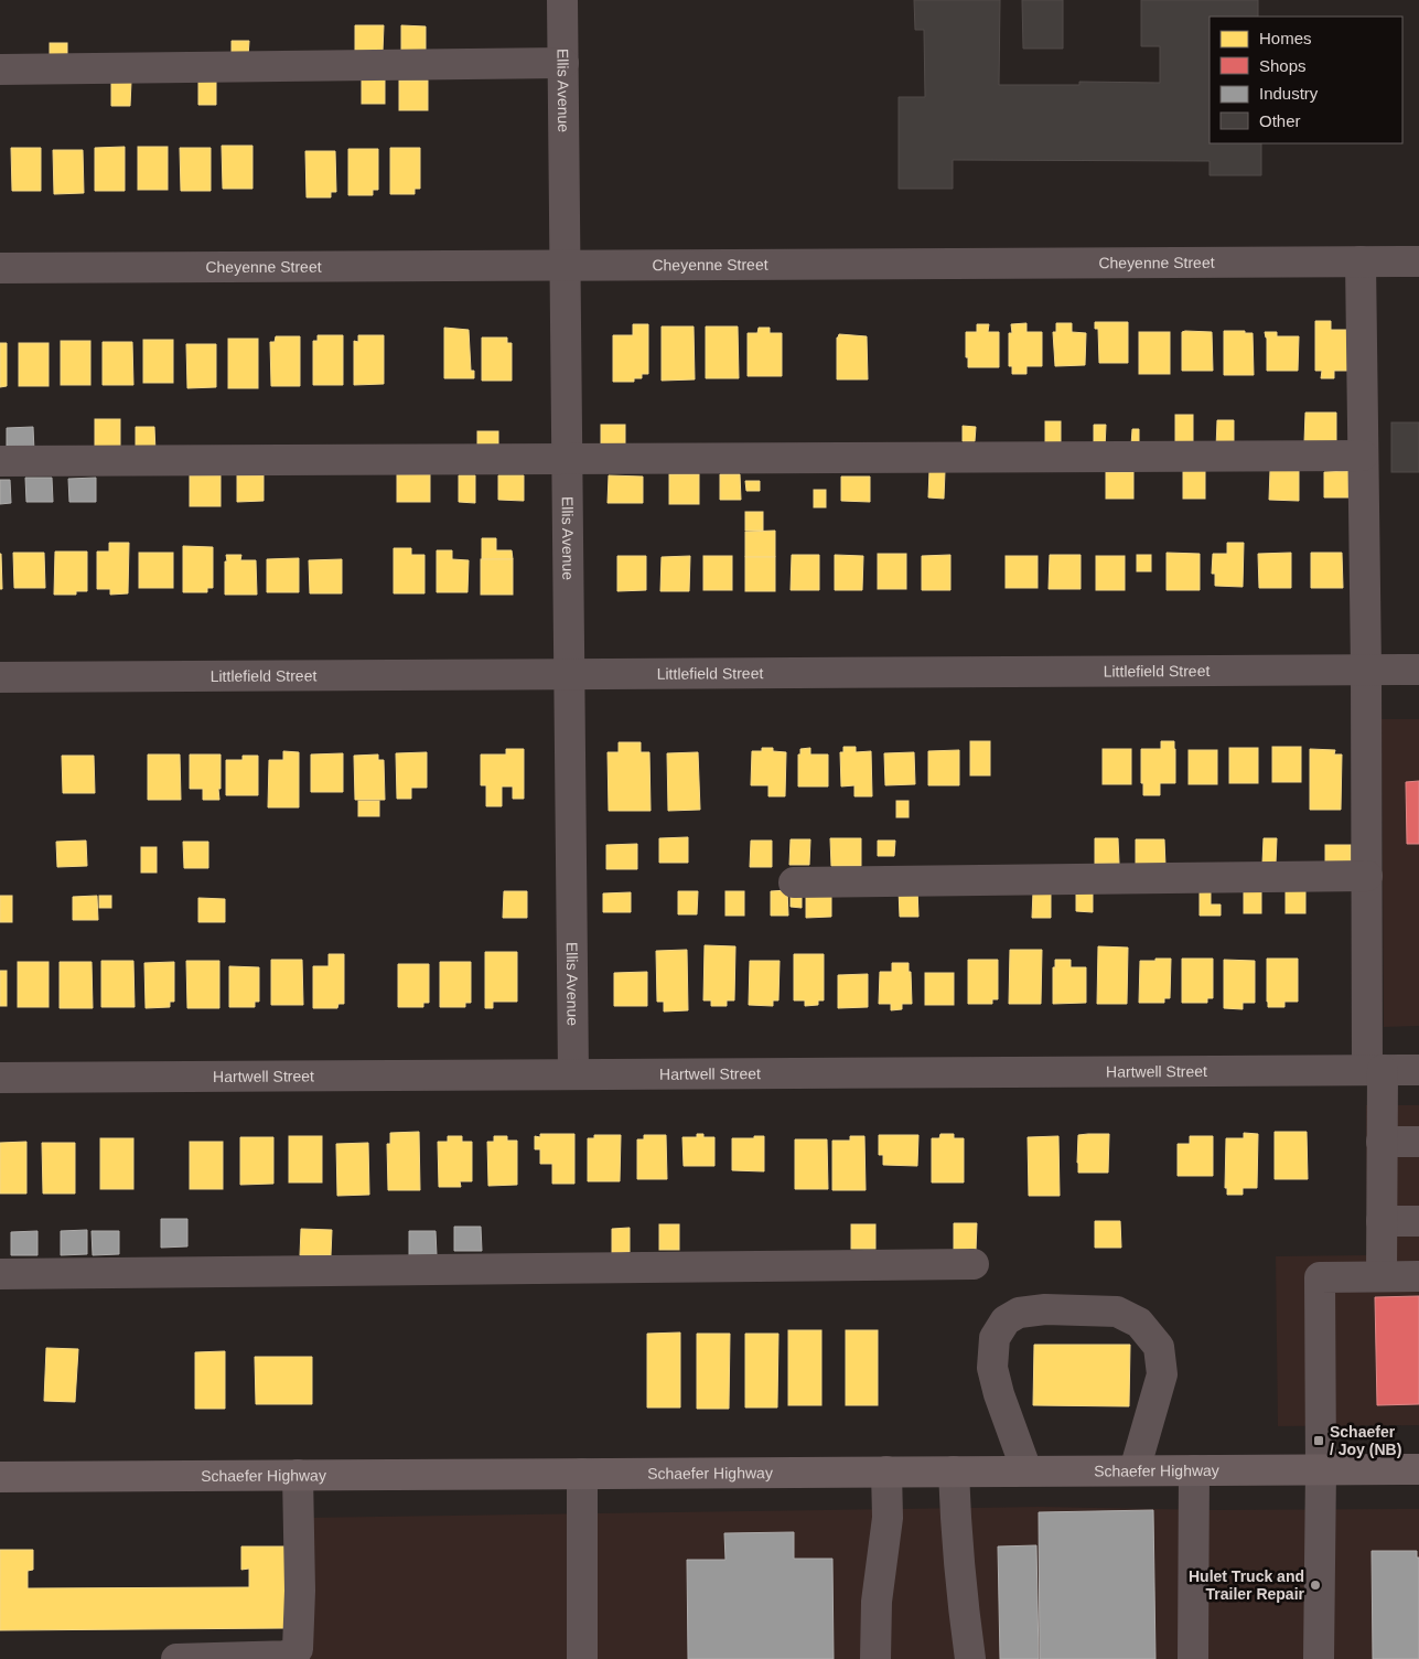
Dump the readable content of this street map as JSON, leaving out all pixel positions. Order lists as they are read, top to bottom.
{
  "streets": {
    "main road": ["Schaefer Highway"],
    "street": [
      "Ellis Avenue",
      "Cheyenne Street",
      "Littlefield Street",
      "Hartwell Street"
    ]
  },
  "crossings": [
    ["Ellis Avenue", "Cheyenne Street"],
    ["Ellis Avenue", "Littlefield Street"],
    ["Ellis Avenue", "Hartwell Street"]
  ],
  "places": {
    "transit": ["Schaefer / Joy (NB)"],
    "other": ["Hulet Truck and Trailer Repair"]
  },
  "legend": [
    "Homes",
    "Shops",
    "Industry",
    "Other"
  ]
}
